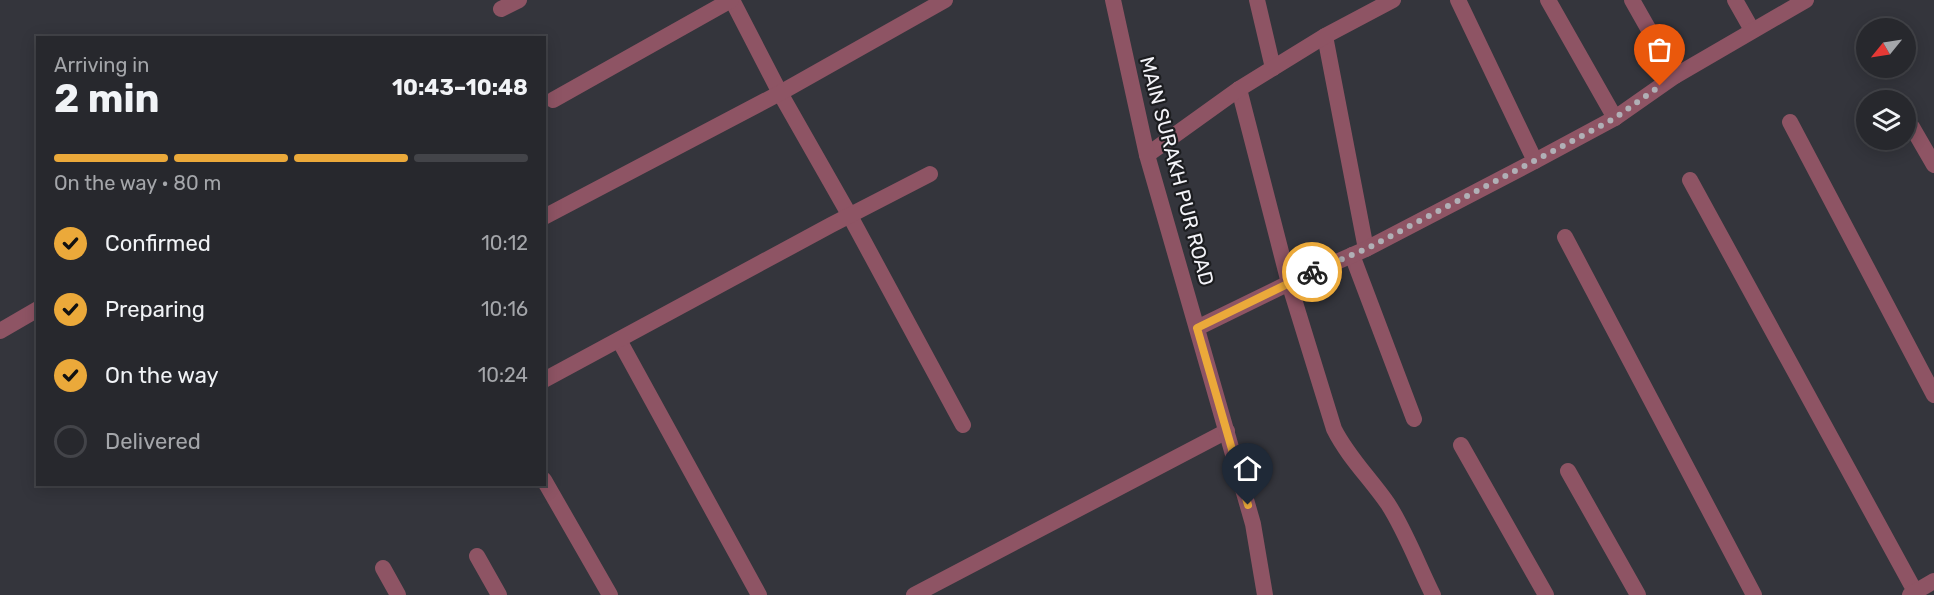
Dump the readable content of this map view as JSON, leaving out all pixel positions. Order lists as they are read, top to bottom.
{
  "streets": {
    "street": ["MAIN SURAKH PUR ROAD"]
  },
  "north": "bottom left",
  "page": {
    "heading": ["2 min", "Arriving in", "10:43–10:48"],
    "bar": "On the way · 80 m",
    "list": [
      ["Confirmed", "10:12"],
      ["Preparing", "10:16"],
      ["On the way", "10:24"],
      "Delivered"
    ]
  }
}
